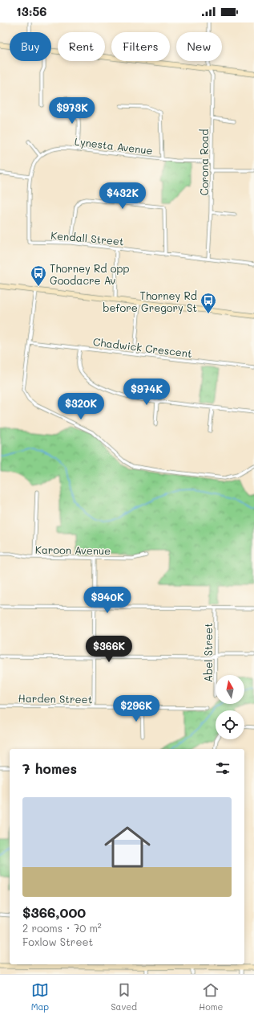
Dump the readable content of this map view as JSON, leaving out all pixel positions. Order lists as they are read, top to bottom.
{
  "streets": {
    "street": [
      "Lynesta Avenue",
      "Corona Road",
      "Kendall Street",
      "Chadwick Crescent",
      "Karoon Avenue",
      "Abel Street",
      "Harden Street"
    ]
  },
  "crossings": [
    ["Lynesta Avenue", "Corona Road"],
    ["Corona Road", "Kendall Street"]
  ],
  "places": {
    "bus stop": ["Thorney Rd opp Goodacre Av", "Thorney Rd before Gregory St"]
  },
  "north": "top",
  "page": {
    "status": "13:56",
    "chip": [
      "Buy",
      "Rent",
      "Filters",
      "New"
    ],
    "price": [
      "$973K",
      "$432K",
      "$974K",
      "$320K",
      "$940K",
      "$366K",
      "$296K"
    ],
    "heading": "7 homes",
    "list": [
      {
        "name": "$366,000",
        "note": "2 rooms · 70 m² · Foxlow Street"
      }
    ],
    "tabs": ["Map", "Saved", "Home"]
  }
}
